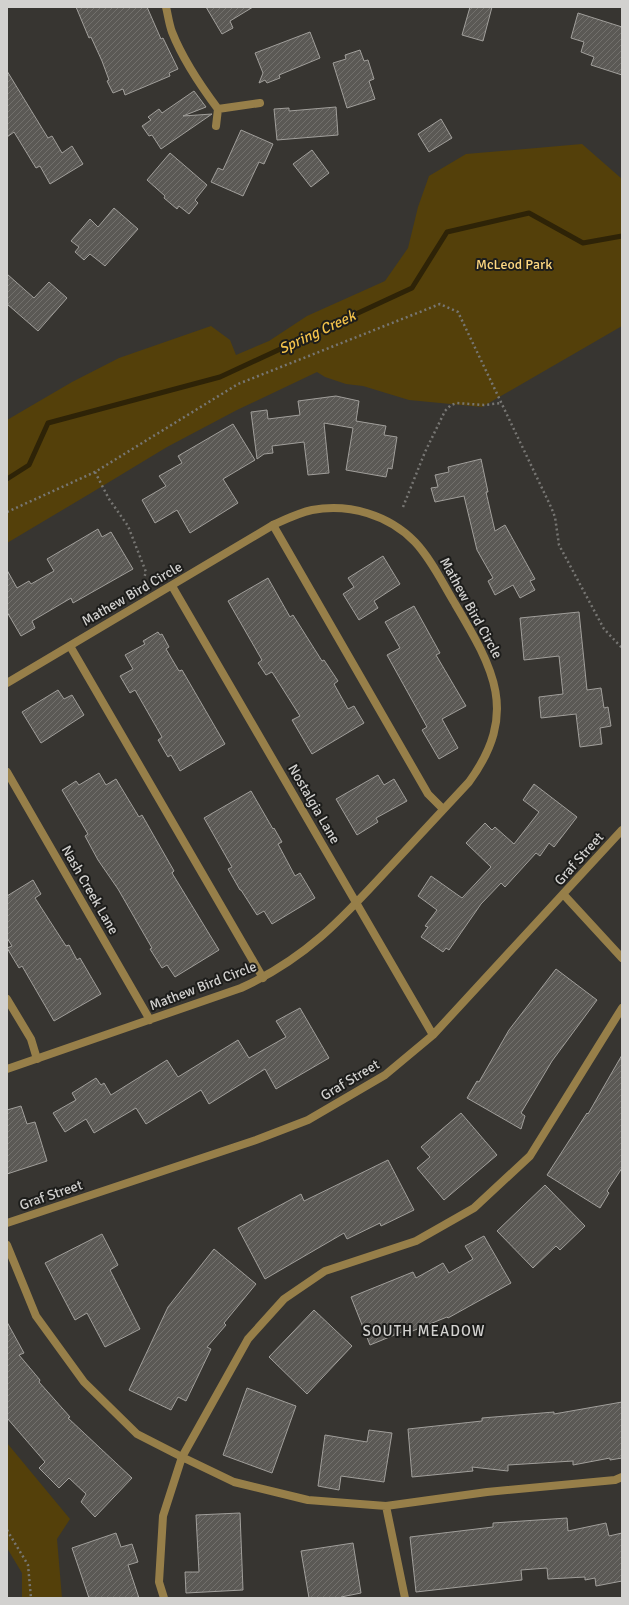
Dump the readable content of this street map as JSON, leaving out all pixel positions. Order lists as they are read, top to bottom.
{
  "streets": {
    "street": [
      "Mathew Bird Circle",
      "Nostalgia Lane",
      "Graf Street",
      "Nash Creek Lane"
    ]
  },
  "crossings": [
    ["Mathew Bird Circle", "Nostalgia Lane"],
    ["Mathew Bird Circle", "Nash Creek Lane"],
    ["Nostalgia Lane", "Graf Street"]
  ],
  "districts": ["SOUTH MEADOW"],
  "water": ["Spring Creek"],
  "parks": ["McLeod Park"]
}
